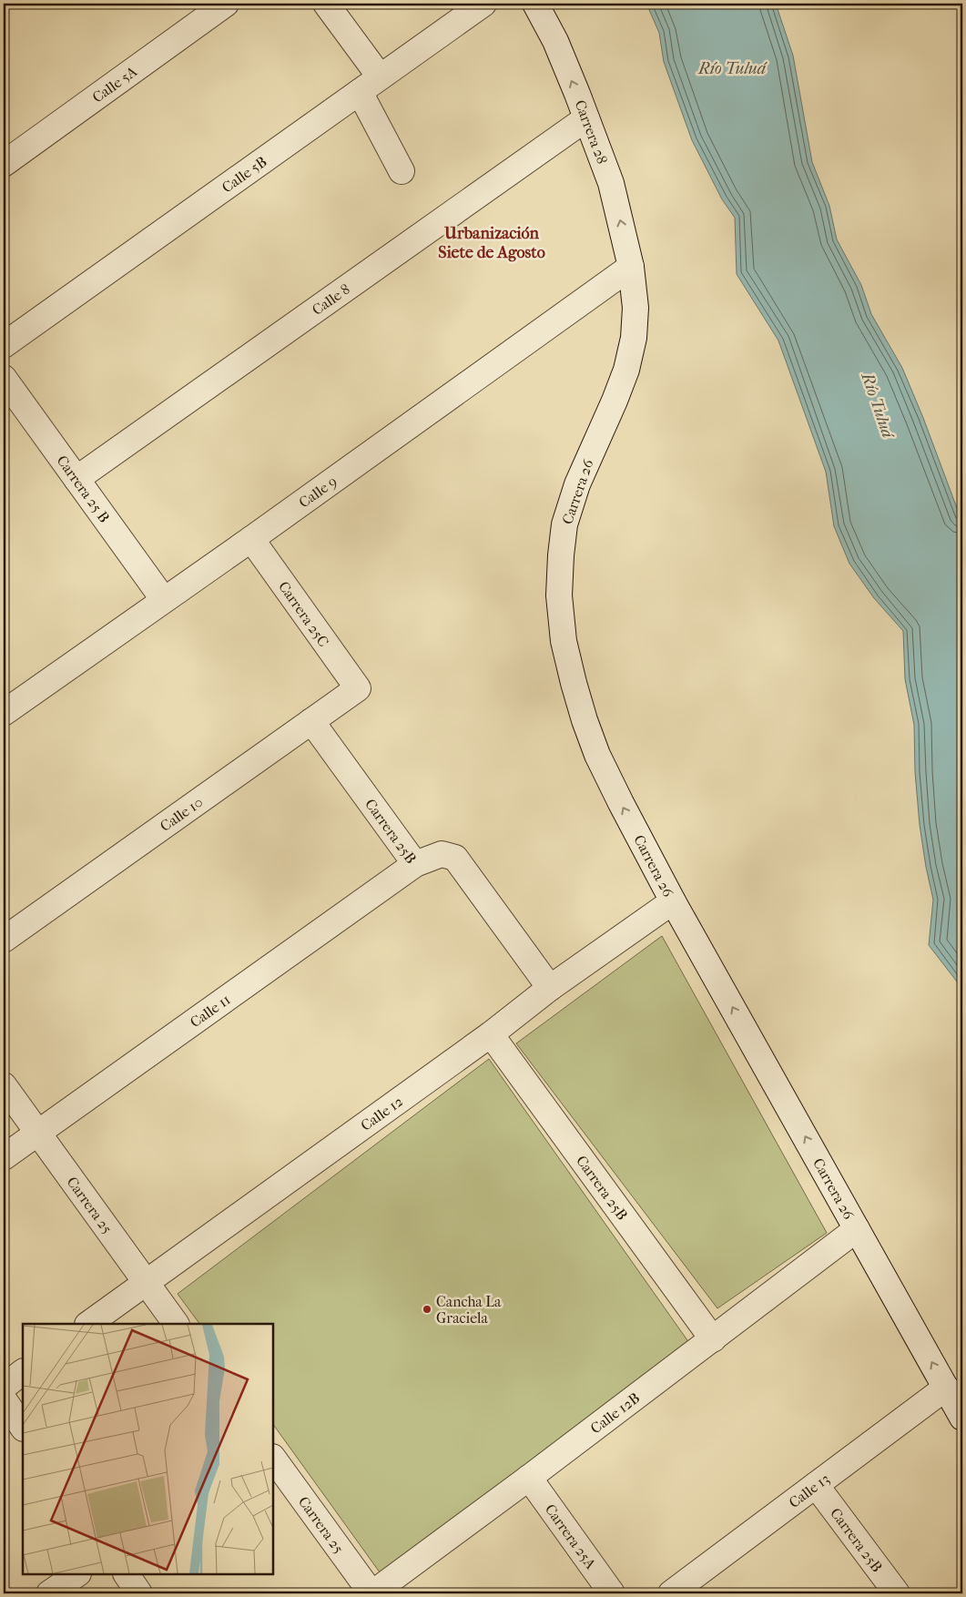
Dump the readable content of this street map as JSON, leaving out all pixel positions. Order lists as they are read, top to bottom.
{
  "streets": {
    "street": [
      "Calle 5A",
      "Carrera 28",
      "Calle 5B",
      "Calle 8",
      "Carrera 25 B",
      "Calle 9",
      "Carrera 26",
      "Carrera 25C",
      "Calle 10",
      "Carrera 25B",
      "Calle 11",
      "Calle 12",
      "Carrera 25",
      "Calle 12B",
      "Calle 13",
      "Carrera 25A"
    ]
  },
  "crossings": [
    ["Carrera 28", "Calle 8"],
    ["Carrera 28", "Calle 9"],
    ["Carrera 28", "Carrera 26"],
    ["Calle 8", "Carrera 25 B"],
    ["Carrera 25 B", "Calle 9"],
    ["Calle 9", "Carrera 26"],
    ["Calle 9", "Carrera 25C"],
    ["Carrera 26", "Calle 12"],
    ["Carrera 26", "Calle 12B"],
    ["Carrera 26", "Calle 13"],
    ["Carrera 25C", "Calle 10"],
    ["Calle 10", "Carrera 25B"],
    ["Carrera 25B", "Calle 11"],
    ["Carrera 25B", "Calle 12"],
    ["Carrera 25B", "Calle 12B"],
    ["Carrera 25B", "Calle 13"],
    ["Calle 11", "Carrera 25"],
    ["Calle 12", "Carrera 25"],
    ["Carrera 25", "Calle 12B"],
    ["Calle 12B", "Carrera 25A"]
  ],
  "one_way": ["Carrera 26"],
  "districts": ["Urbanización Siete de Agosto"],
  "water": ["Río Tuluá"],
  "places": ["Cancha La Graciela"]
}
